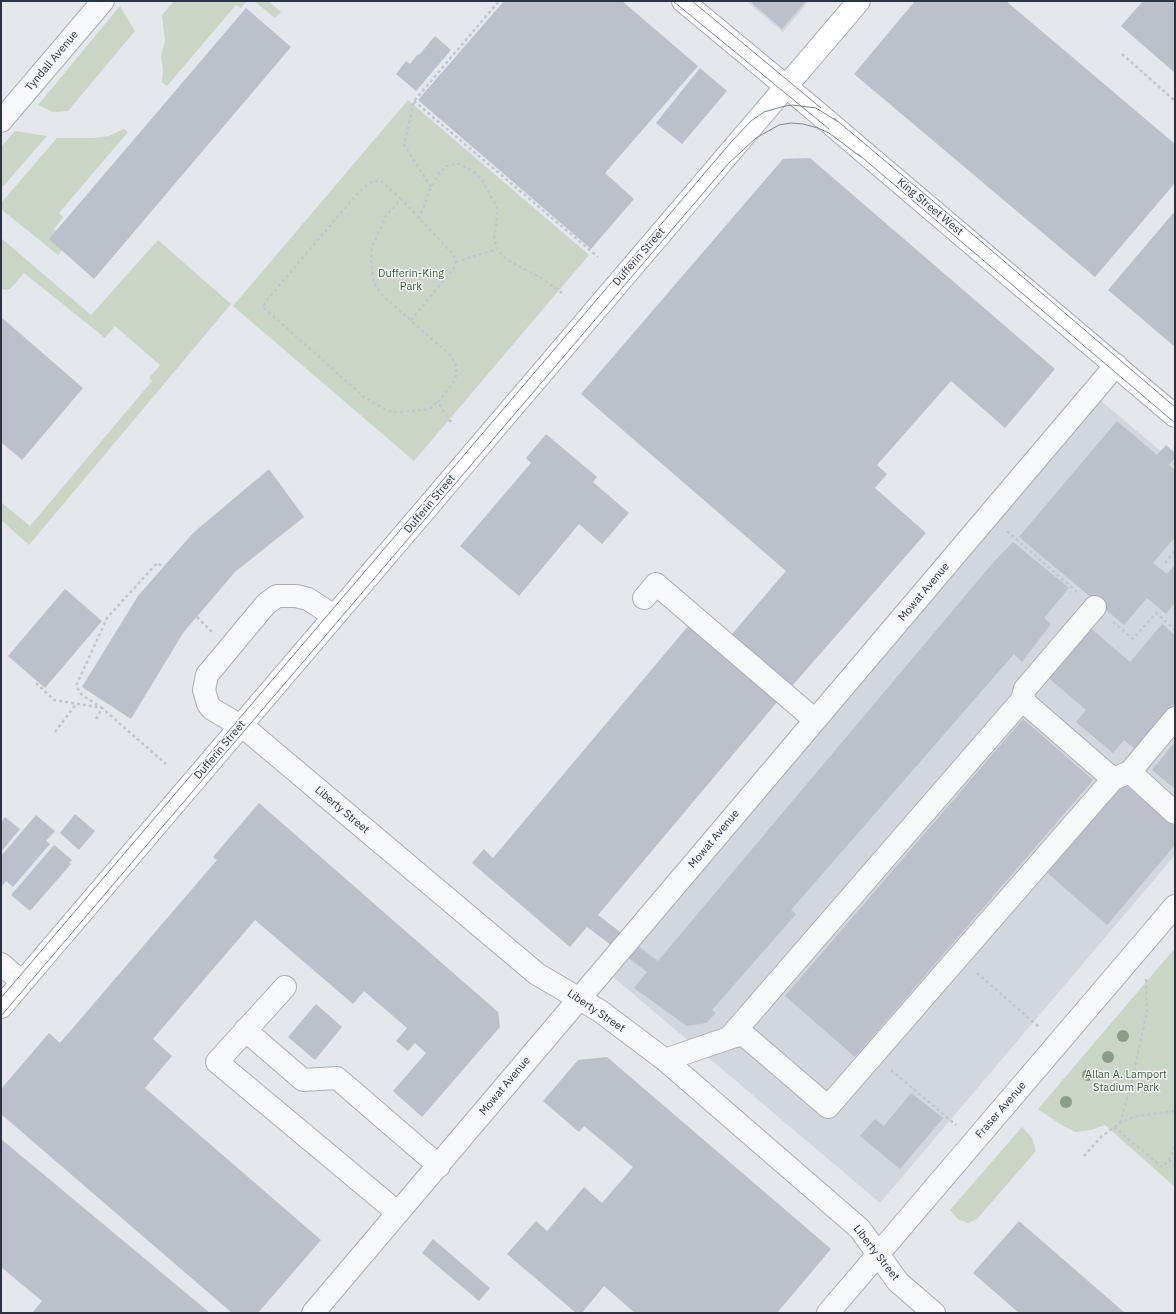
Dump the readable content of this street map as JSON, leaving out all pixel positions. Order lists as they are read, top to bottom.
{
  "streets": {
    "main road": ["King Street West", "Dufferin Street"],
    "street": [
      "Tyndall Avenue",
      "Mowat Avenue",
      "Liberty Street",
      "Fraser Avenue"
    ]
  },
  "crossings": [
    ["King Street West", "Dufferin Street"],
    ["King Street West", "Mowat Avenue"],
    ["Dufferin Street", "Liberty Street"],
    ["Mowat Avenue", "Liberty Street"],
    ["Liberty Street", "Fraser Avenue"]
  ],
  "parks": ["Dufferin-King Park", "Allan A. Lamport Stadium Park"]
}
